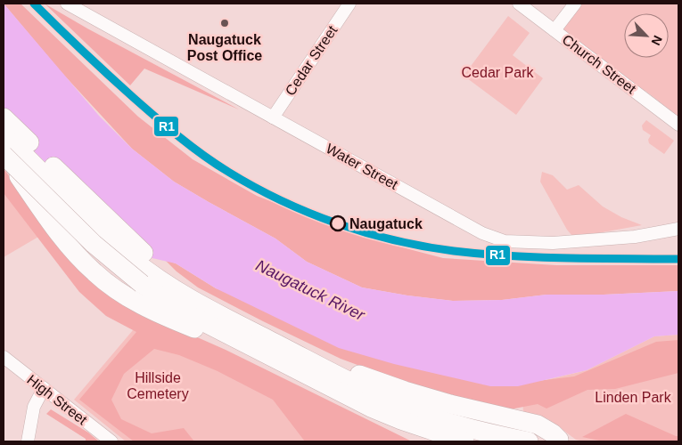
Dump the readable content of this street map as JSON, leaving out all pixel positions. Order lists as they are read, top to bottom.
{
  "streets": {
    "street": [
      "Cedar Street",
      "Church Street",
      "Water Street",
      "High Street"
    ]
  },
  "crossings": [
    ["Cedar Street", "Water Street"]
  ],
  "water": ["Naugatuck River"],
  "parks": ["Cedar Park", "Hillside Cemetery", "Linden Park"],
  "places": ["Naugatuck Post Office", "Naugatuck"],
  "lines": ["transit line R1"],
  "north": "bottom right"
}
